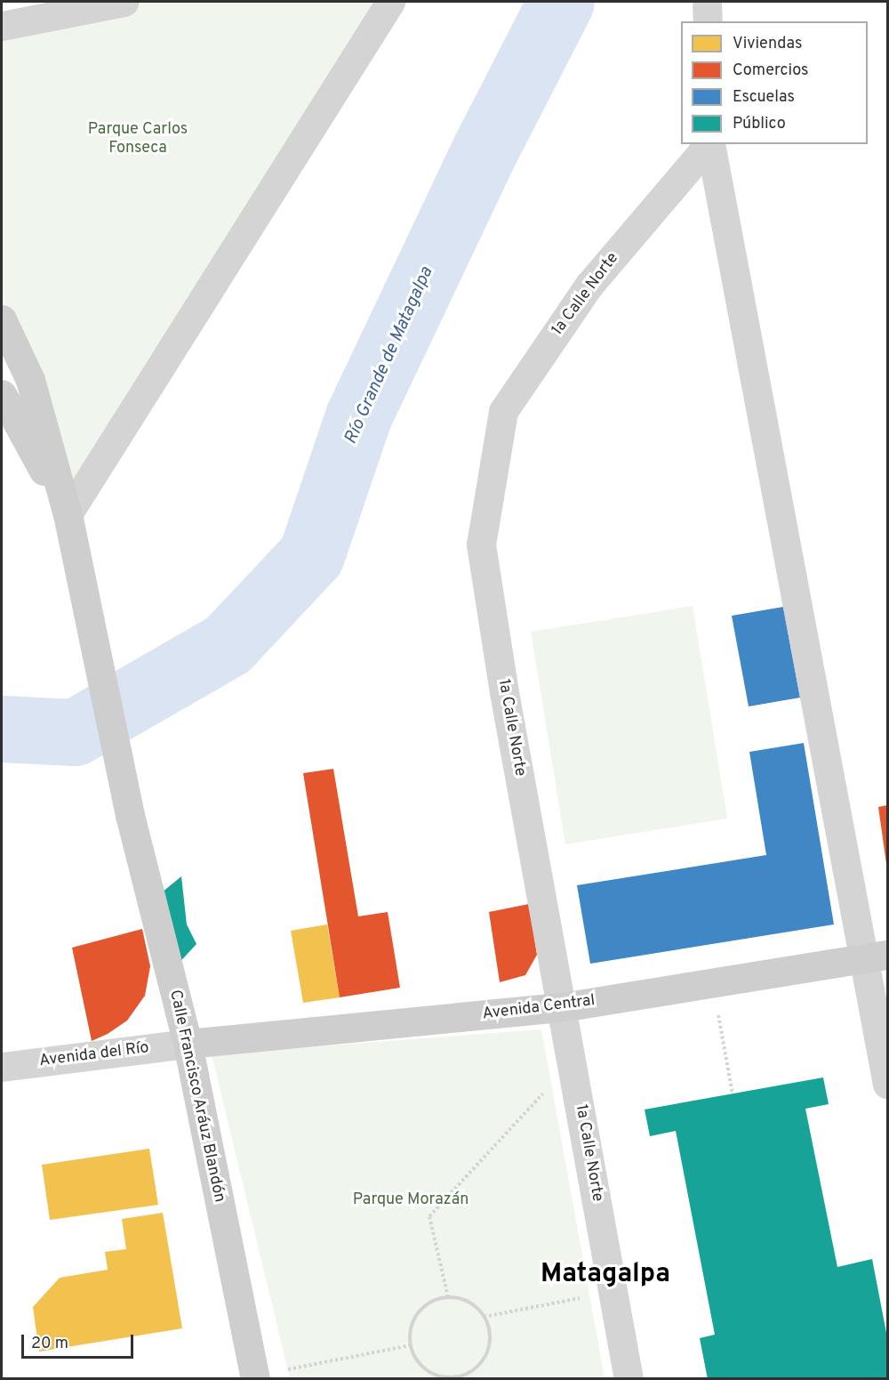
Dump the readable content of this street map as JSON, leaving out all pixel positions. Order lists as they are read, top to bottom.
{
  "streets": {
    "street": [
      "1a Calle Norte",
      "Avenida Central",
      "Avenida del Río",
      "Calle Francisco Aráuz Blandón"
    ]
  },
  "crossings": [
    ["1a Calle Norte", "Avenida Central"],
    ["Avenida Central", "Avenida del Río"],
    ["Avenida Central", "Calle Francisco Aráuz Blandón"],
    ["Avenida del Río", "Calle Francisco Aráuz Blandón"]
  ],
  "districts": ["Matagalpa"],
  "water": ["Río Grande de Matagalpa"],
  "parks": ["Parque Carlos Fonseca", "Parque Morazán"],
  "legend": [
    "Viviendas",
    "Comercios",
    "Escuelas",
    "Público"
  ],
  "scale_bar": "20 m"
}
